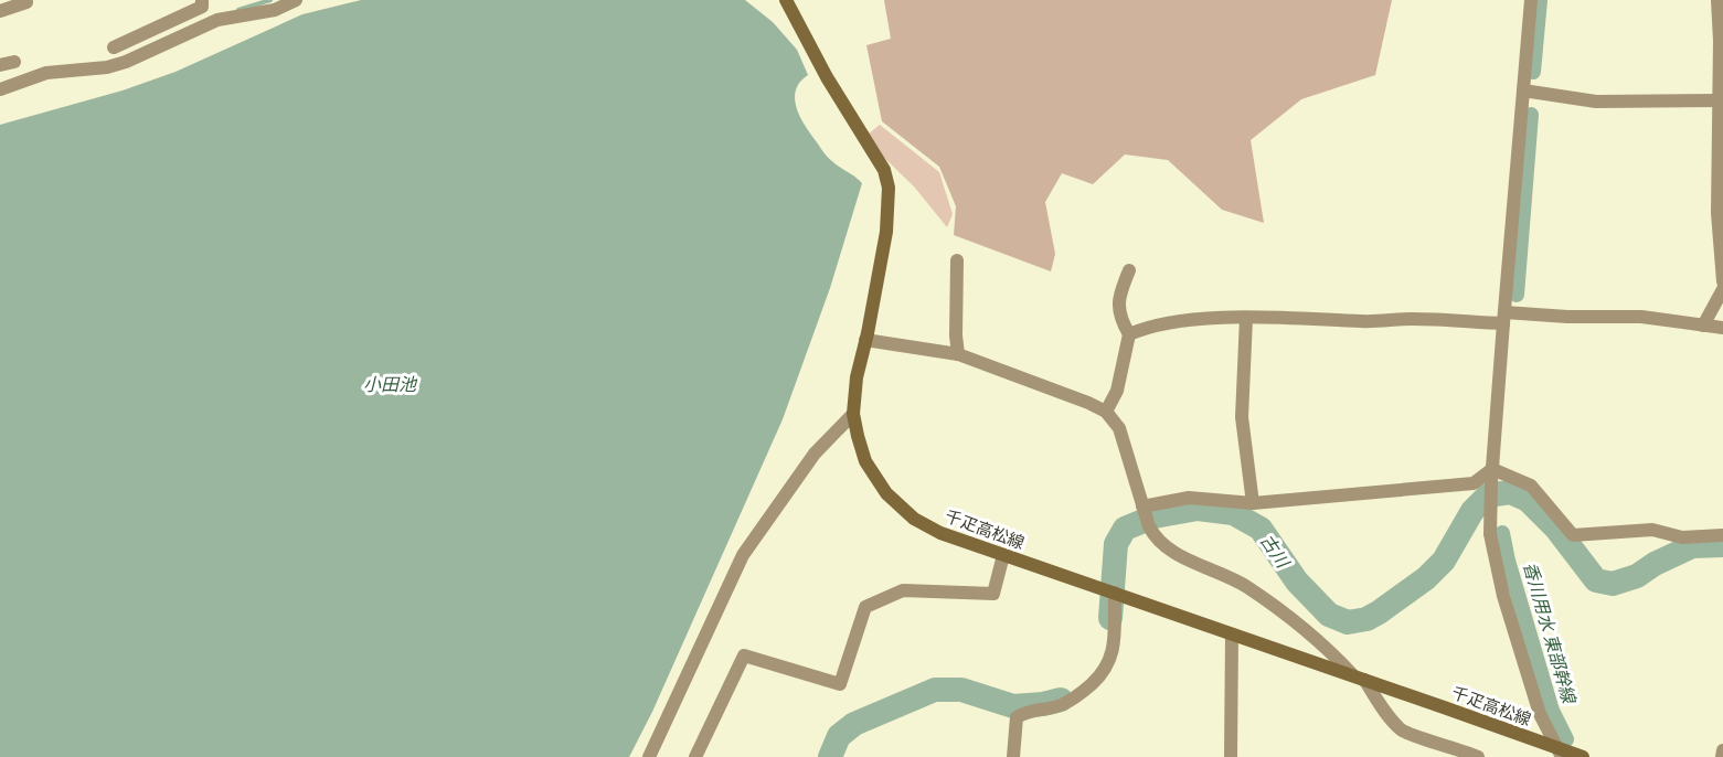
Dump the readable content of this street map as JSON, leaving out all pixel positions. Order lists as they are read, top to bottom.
{
  "streets": {
    "main road": ["千疋高松線"]
  },
  "water": ["小田池", "古川", "香川用水 東部幹線"]
}
